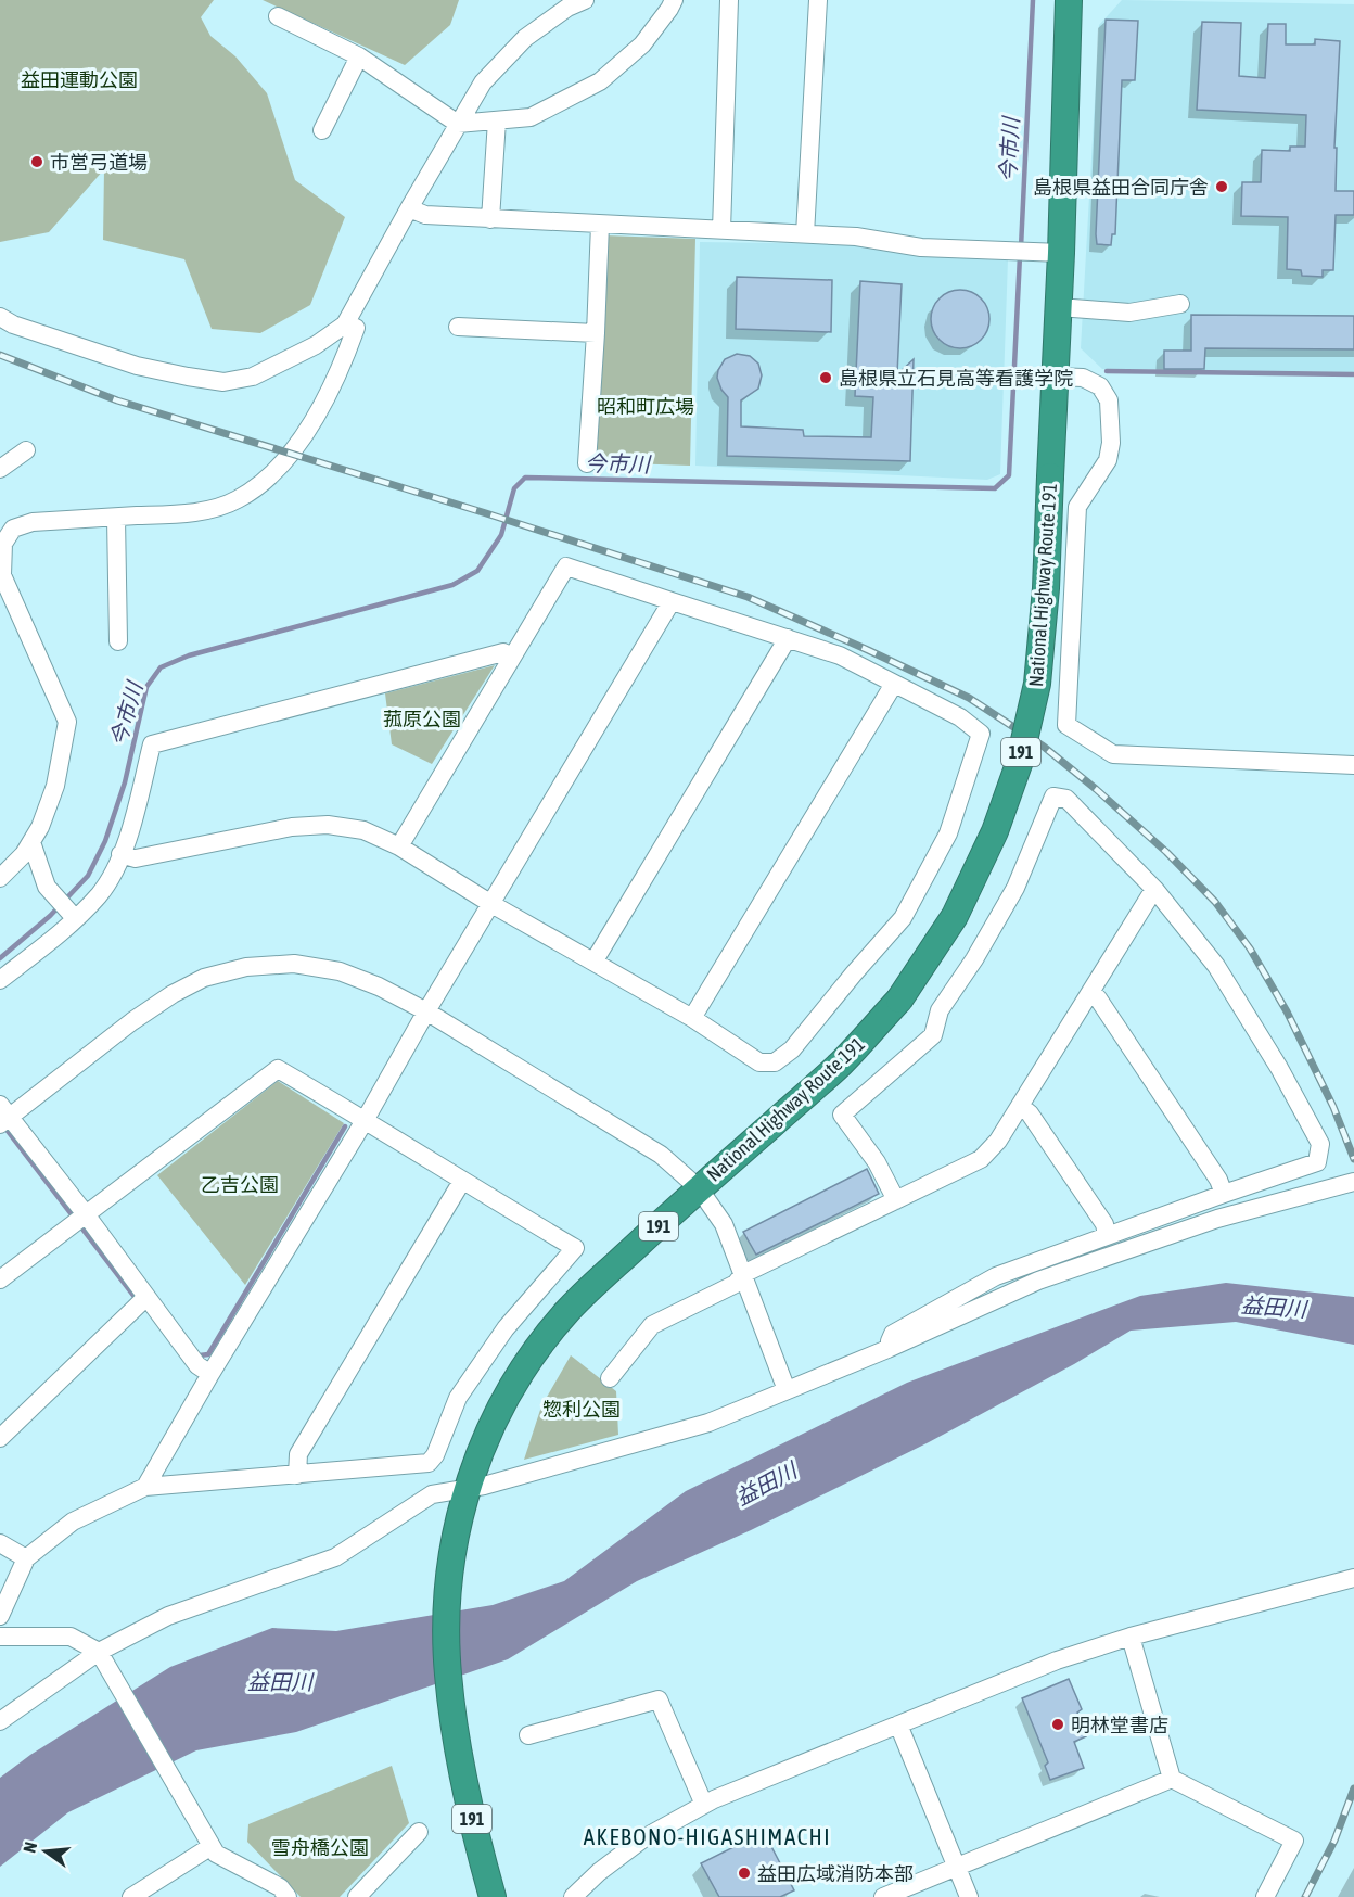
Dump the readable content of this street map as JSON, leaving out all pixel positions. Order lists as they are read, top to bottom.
{
  "streets": {
    "highway": ["National Highway Route 191", "191"]
  },
  "districts": ["AKEBONO-HIGASHIMACHI"],
  "water": ["今市川", "益田川"],
  "parks": [
    "益田運動公園",
    "昭和町広場",
    "菰原公園",
    "乙吉公園",
    "惣利公園",
    "雪舟橋公園"
  ],
  "places": [
    "市営弓道場",
    "島根県益田合同庁舎",
    "島根県立石見高等看護学院",
    "明林堂書店",
    "益田広域消防本部"
  ],
  "north": "left"
}
